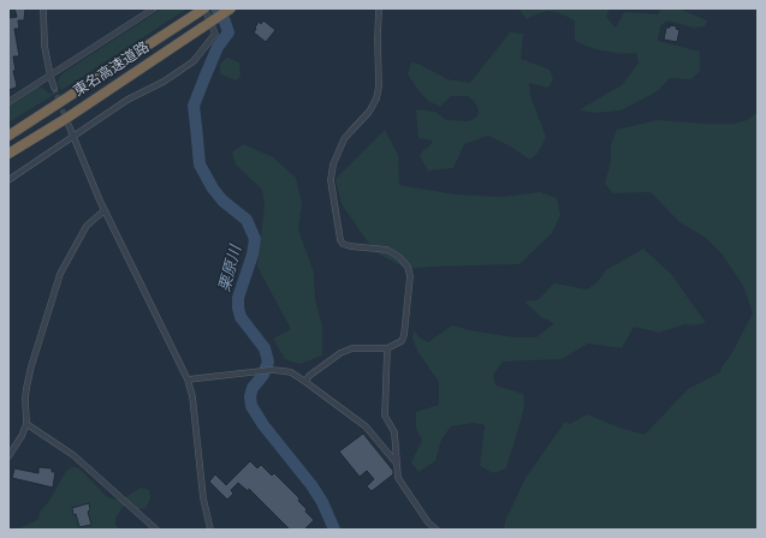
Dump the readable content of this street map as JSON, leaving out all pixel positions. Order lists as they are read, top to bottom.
{
  "streets": {
    "highway": ["東名高速道路"]
  },
  "water": ["栗原川"]
}
